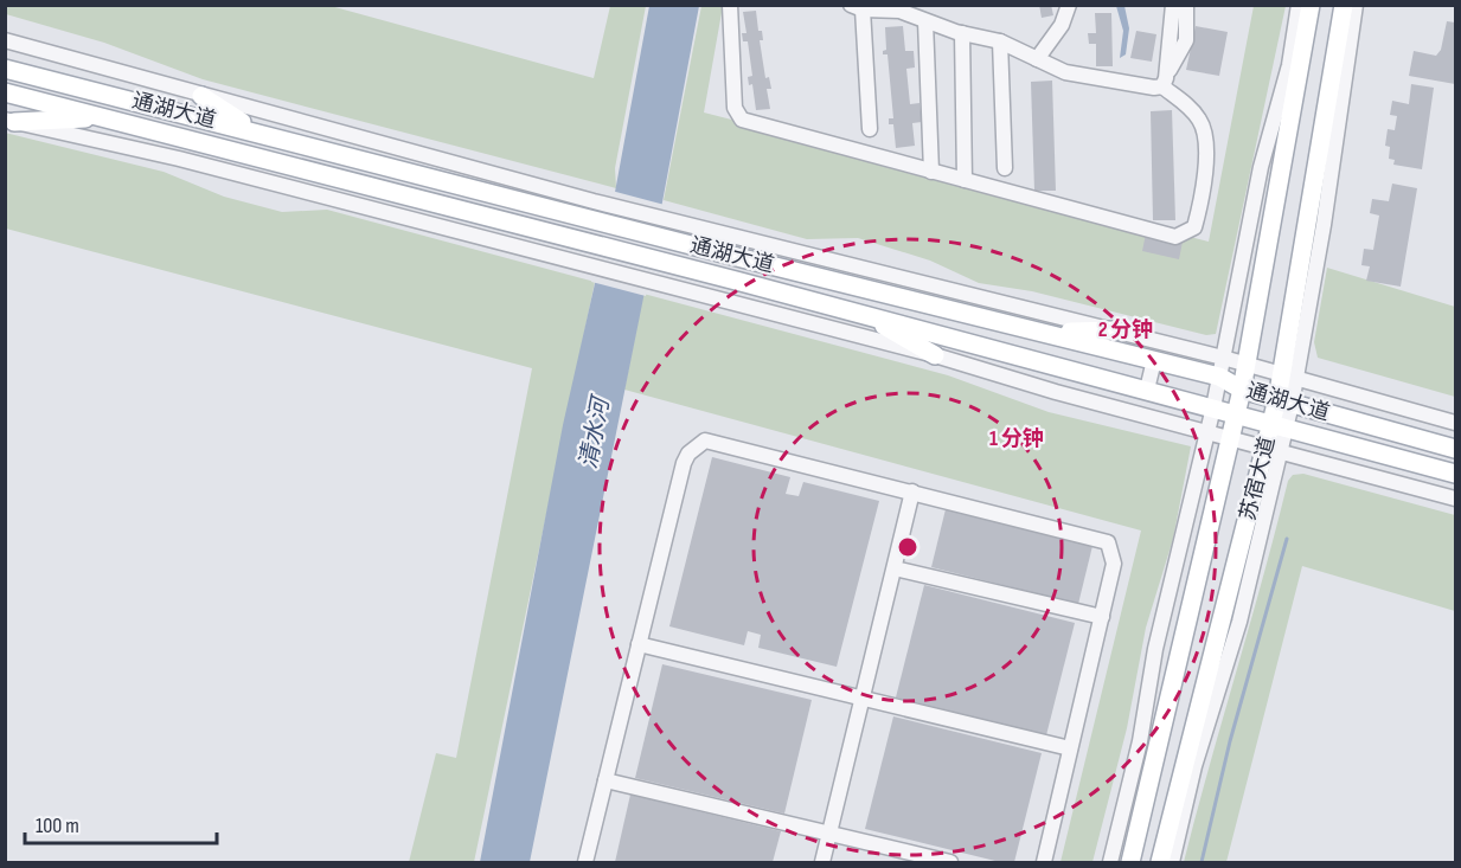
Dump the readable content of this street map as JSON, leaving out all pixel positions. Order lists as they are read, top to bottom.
{
  "streets": {
    "main road": ["通湖大道", "苏宿大道"]
  },
  "crossings": [
    ["通湖大道", "苏宿大道"]
  ],
  "water": ["清水河"],
  "scale_bar": "100 m",
  "rings": ["2 分钟", "1 分钟"]
}
